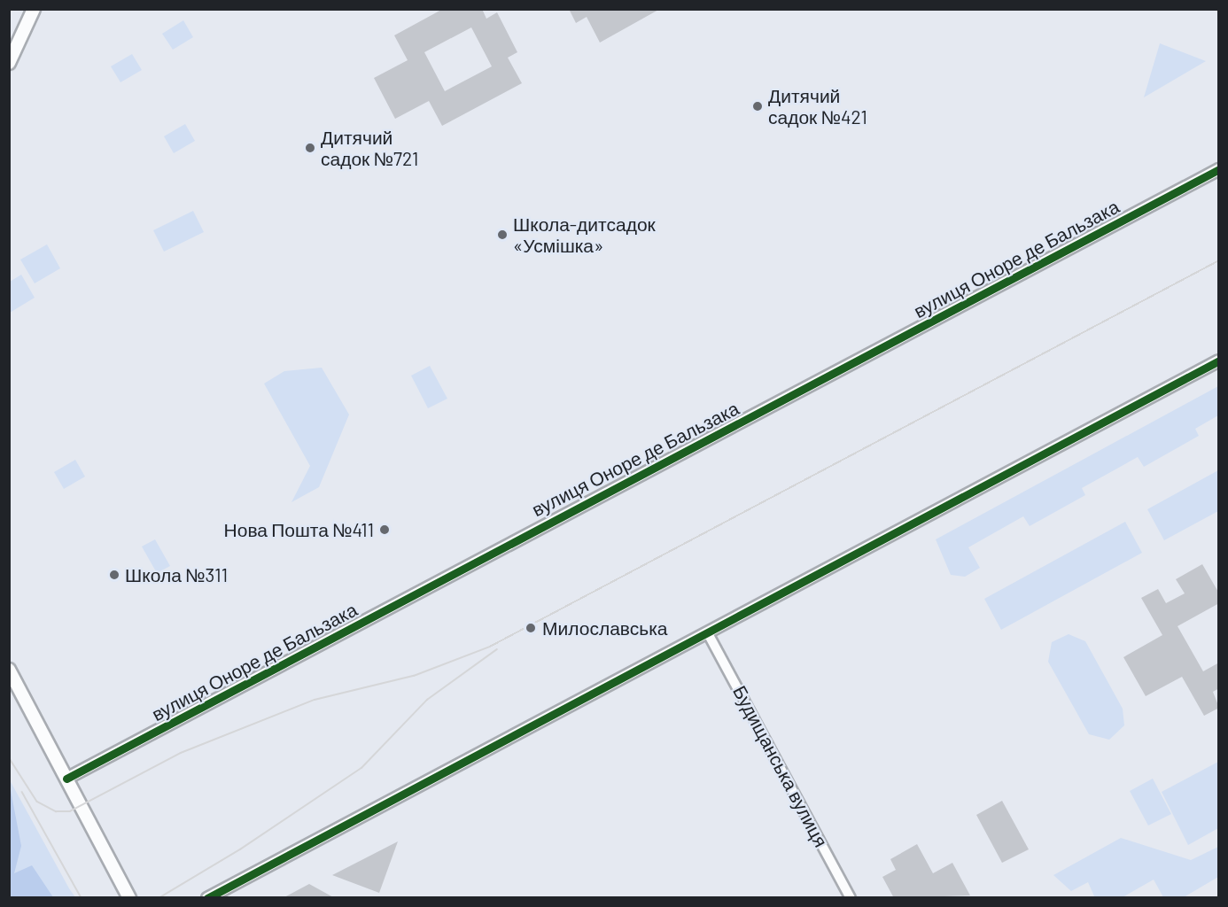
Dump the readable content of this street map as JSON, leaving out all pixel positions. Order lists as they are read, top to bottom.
{
  "streets": {
    "street": ["вулиця Оноре де Бальзака", "Будищанська вулиця"]
  },
  "places": [
    "Дитячий садок №421",
    "Дитячий садок №721",
    "Школа-дитсадок «Усмішка»",
    "Нова Пошта №411",
    "Школа №311",
    "Милославська"
  ]
}
